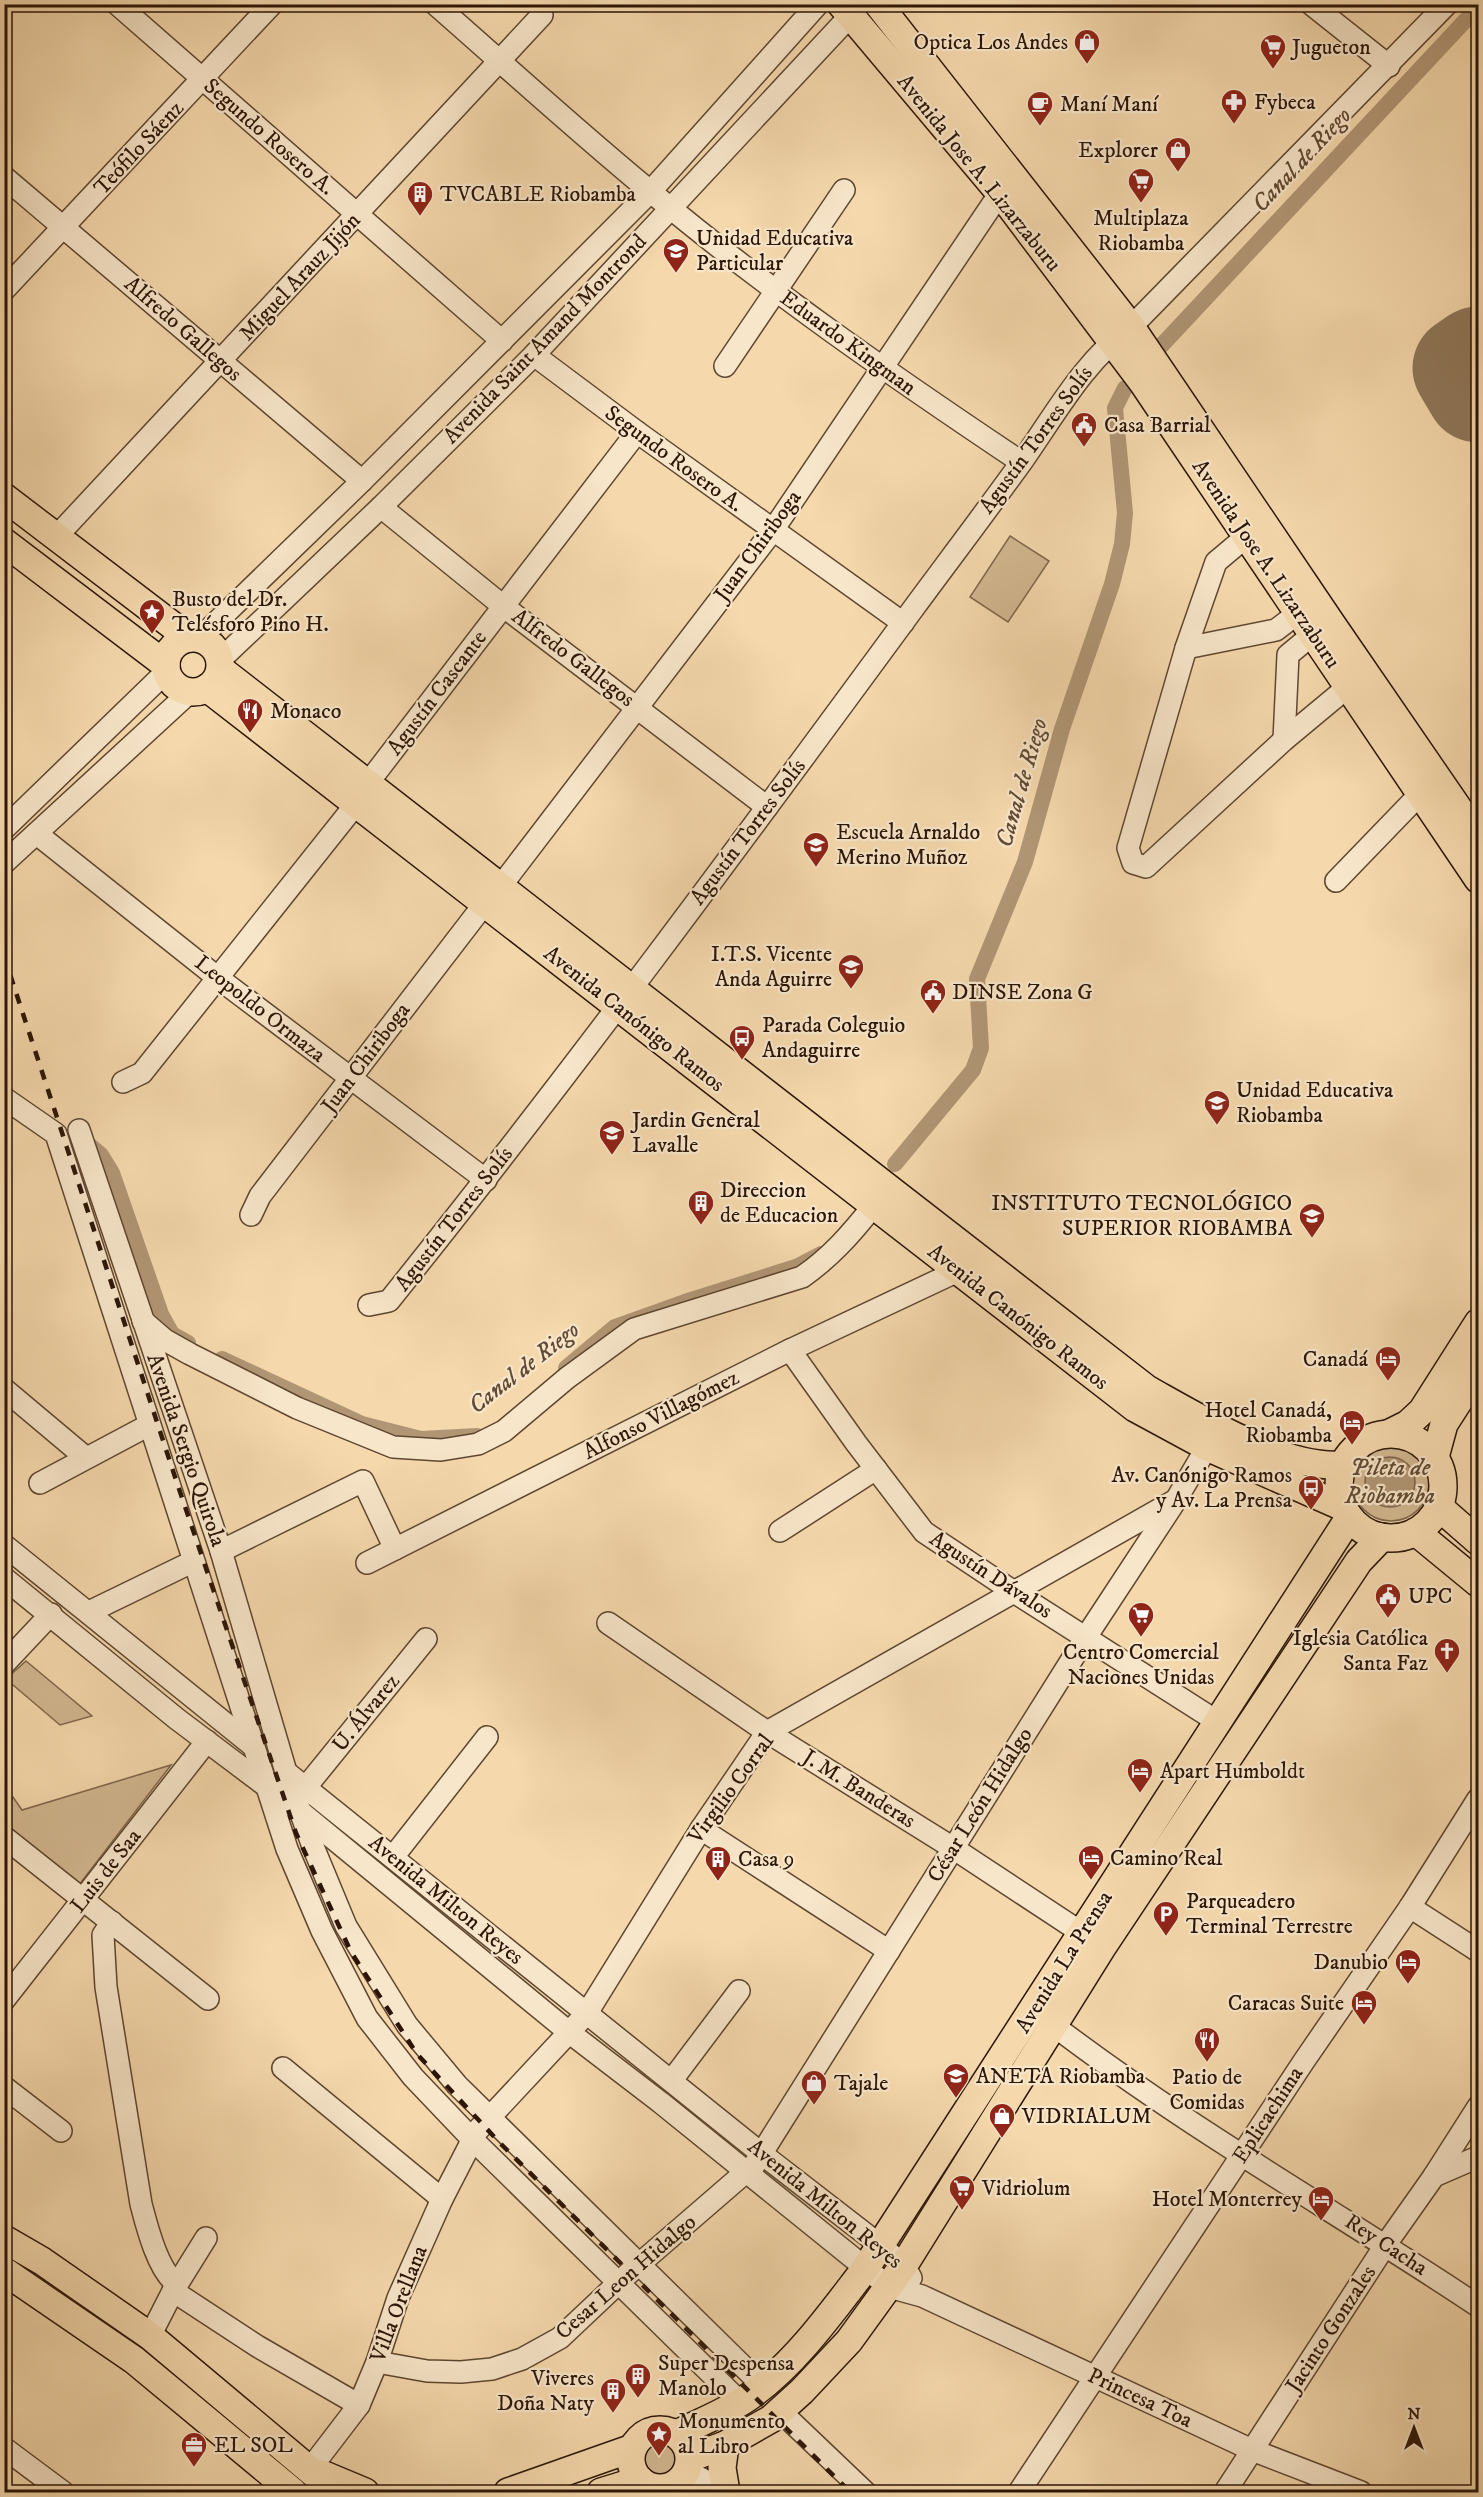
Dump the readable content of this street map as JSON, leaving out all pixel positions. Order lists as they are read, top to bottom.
{
  "streets": {
    "main road": ["Avenida Jose A. Lizarzaburu", "Avenida Canónigo Ramos", "Avenida La Prensa"],
    "street": [
      "Segundo Rosero A.",
      "Teófilo Sáenz",
      "Miguel Arauz Jijón",
      "Alfredo Gallegos",
      "Avenida Saint Amand Montrond",
      "Eduardo Kingman",
      "Agustín Torres Solís",
      "Juan Chiriboga",
      "Agustín Cascante",
      "Leopoldo Ormaza",
      "Alfonso Villagómez",
      "Avenida Sergio Quirola",
      "Agustín Dávalos",
      "U. Álvarez",
      "Virgilio Corral",
      "J. M. Banderas",
      "César León Hidalgo",
      "Luis de Saa",
      "Avenida Milton Reyes",
      "Eplicachima",
      "Rey Cacha",
      "Cesar Leon Hidalgo",
      "Villa Orellana",
      "Jacinto Gonzales",
      "Princesa Toa"
    ]
  },
  "crossings": [
    ["Segundo Rosero A.", "Teófilo Sáenz"],
    ["Segundo Rosero A.", "Miguel Arauz Jijón"],
    ["Segundo Rosero A.", "Avenida Saint Amand Montrond"],
    ["Segundo Rosero A.", "Agustín Torres Solís"],
    ["Segundo Rosero A.", "Juan Chiriboga"],
    ["Segundo Rosero A.", "Agustín Cascante"],
    ["Teófilo Sáenz", "Alfredo Gallegos"],
    ["Avenida Jose A. Lizarzaburu", "Avenida Saint Amand Montrond"],
    ["Avenida Jose A. Lizarzaburu", "Agustín Torres Solís"],
    ["Avenida Jose A. Lizarzaburu", "Juan Chiriboga"],
    ["Miguel Arauz Jijón", "Alfredo Gallegos"],
    ["Miguel Arauz Jijón", "Eduardo Kingman"],
    ["Miguel Arauz Jijón", "Avenida Canónigo Ramos"],
    ["Alfredo Gallegos", "Avenida Saint Amand Montrond"],
    ["Alfredo Gallegos", "Agustín Torres Solís"],
    ["Alfredo Gallegos", "Juan Chiriboga"],
    ["Alfredo Gallegos", "Agustín Cascante"],
    ["Avenida Saint Amand Montrond", "Eduardo Kingman"],
    ["Avenida Saint Amand Montrond", "Leopoldo Ormaza"],
    ["Avenida Saint Amand Montrond", "Avenida Canónigo Ramos"],
    ["Eduardo Kingman", "Agustín Torres Solís"],
    ["Eduardo Kingman", "Juan Chiriboga"],
    ["Agustín Torres Solís", "Leopoldo Ormaza"],
    ["Agustín Torres Solís", "Avenida Canónigo Ramos"],
    ["Juan Chiriboga", "Leopoldo Ormaza"],
    ["Juan Chiriboga", "Avenida Canónigo Ramos"],
    ["Agustín Cascante", "Leopoldo Ormaza"],
    ["Agustín Cascante", "Avenida Canónigo Ramos"],
    ["Avenida Canónigo Ramos", "Alfonso Villagómez"],
    ["Avenida Canónigo Ramos", "César León Hidalgo"],
    ["Avenida Canónigo Ramos", "Avenida La Prensa"],
    ["Alfonso Villagómez", "Agustín Dávalos"],
    ["Avenida Sergio Quirola", "Virgilio Corral"],
    ["Avenida Sergio Quirola", "Avenida Milton Reyes"],
    ["Avenida Sergio Quirola", "Villa Orellana"],
    ["Agustín Dávalos", "Virgilio Corral"],
    ["Agustín Dávalos", "César León Hidalgo"],
    ["Agustín Dávalos", "Avenida La Prensa"],
    ["U. Álvarez", "Avenida Milton Reyes"],
    ["Virgilio Corral", "J. M. Banderas"],
    ["Virgilio Corral", "César León Hidalgo"],
    ["Virgilio Corral", "Avenida Milton Reyes"],
    ["Virgilio Corral", "Villa Orellana"],
    ["J. M. Banderas", "César León Hidalgo"],
    ["J. M. Banderas", "Avenida La Prensa"],
    ["César León Hidalgo", "Avenida Milton Reyes"],
    ["César León Hidalgo", "Cesar Leon Hidalgo"],
    ["Luis de Saa", "Avenida Milton Reyes"],
    ["Avenida Milton Reyes", "Avenida La Prensa"],
    ["Avenida Milton Reyes", "Cesar Leon Hidalgo"],
    ["Avenida Milton Reyes", "Princesa Toa"],
    ["Avenida La Prensa", "Rey Cacha"],
    ["Eplicachima", "Rey Cacha"],
    ["Eplicachima", "Princesa Toa"],
    ["Rey Cacha", "Jacinto Gonzales"],
    ["Cesar Leon Hidalgo", "Villa Orellana"],
    ["Jacinto Gonzales", "Princesa Toa"]
  ],
  "water": ["Canal de Riego", "Pileta de Riobamba"],
  "places": {
    "shop": [
      "Optica Los Andes",
      "Explorer",
      "Tajale",
      "VIDRIALUM"
    ],
    "supermarket": [
      "Jugueton",
      "Multiplaza Riobamba",
      "Centro Comercial Naciones Unidas",
      "Vidriolum"
    ],
    "pharmacy": ["Fybeca"],
    "cafe": ["Maní Maní"],
    "building": [
      "TVCABLE Riobamba",
      "Direccion de Educacion",
      "Casa 9",
      "Super Despensa Manolo",
      "Viveres Doña Naty"
    ],
    "school or university": [
      "Unidad Educativa Particular",
      "Escuela Arnaldo Merino Muñoz",
      "I.T.S. Vicente Anda Aguirre",
      "Unidad Educativa Riobamba",
      "Jardin General Lavalle",
      "INSTITUTO TECNOLÓGICO SUPERIOR RIOBAMBA",
      "ANETA Riobamba"
    ],
    "public building": ["Casa Barrial", "DINSE Zona G", "UPC"],
    "place": ["Busto del Dr. Telésforo Pino H.", "Monumento al Libro"],
    "restaurant": ["Monaco", "Patio de Comidas"],
    "bus stop": ["Parada Coleguio Andaguirre", "Av. Canónigo Ramos y Av. La Prensa"],
    "hotel": [
      "Canadá",
      "Hotel Canadá, Riobamba",
      "Apart Humboldt",
      "Camino Real",
      "Danubio",
      "Caracas Suite",
      "Hotel Monterrey"
    ],
    "church": ["Iglesia Católica Santa Faz"],
    "parking": ["Parqueadero Terminal Terrestre"],
    "office": ["EL SOL"]
  },
  "north": "top"
}
